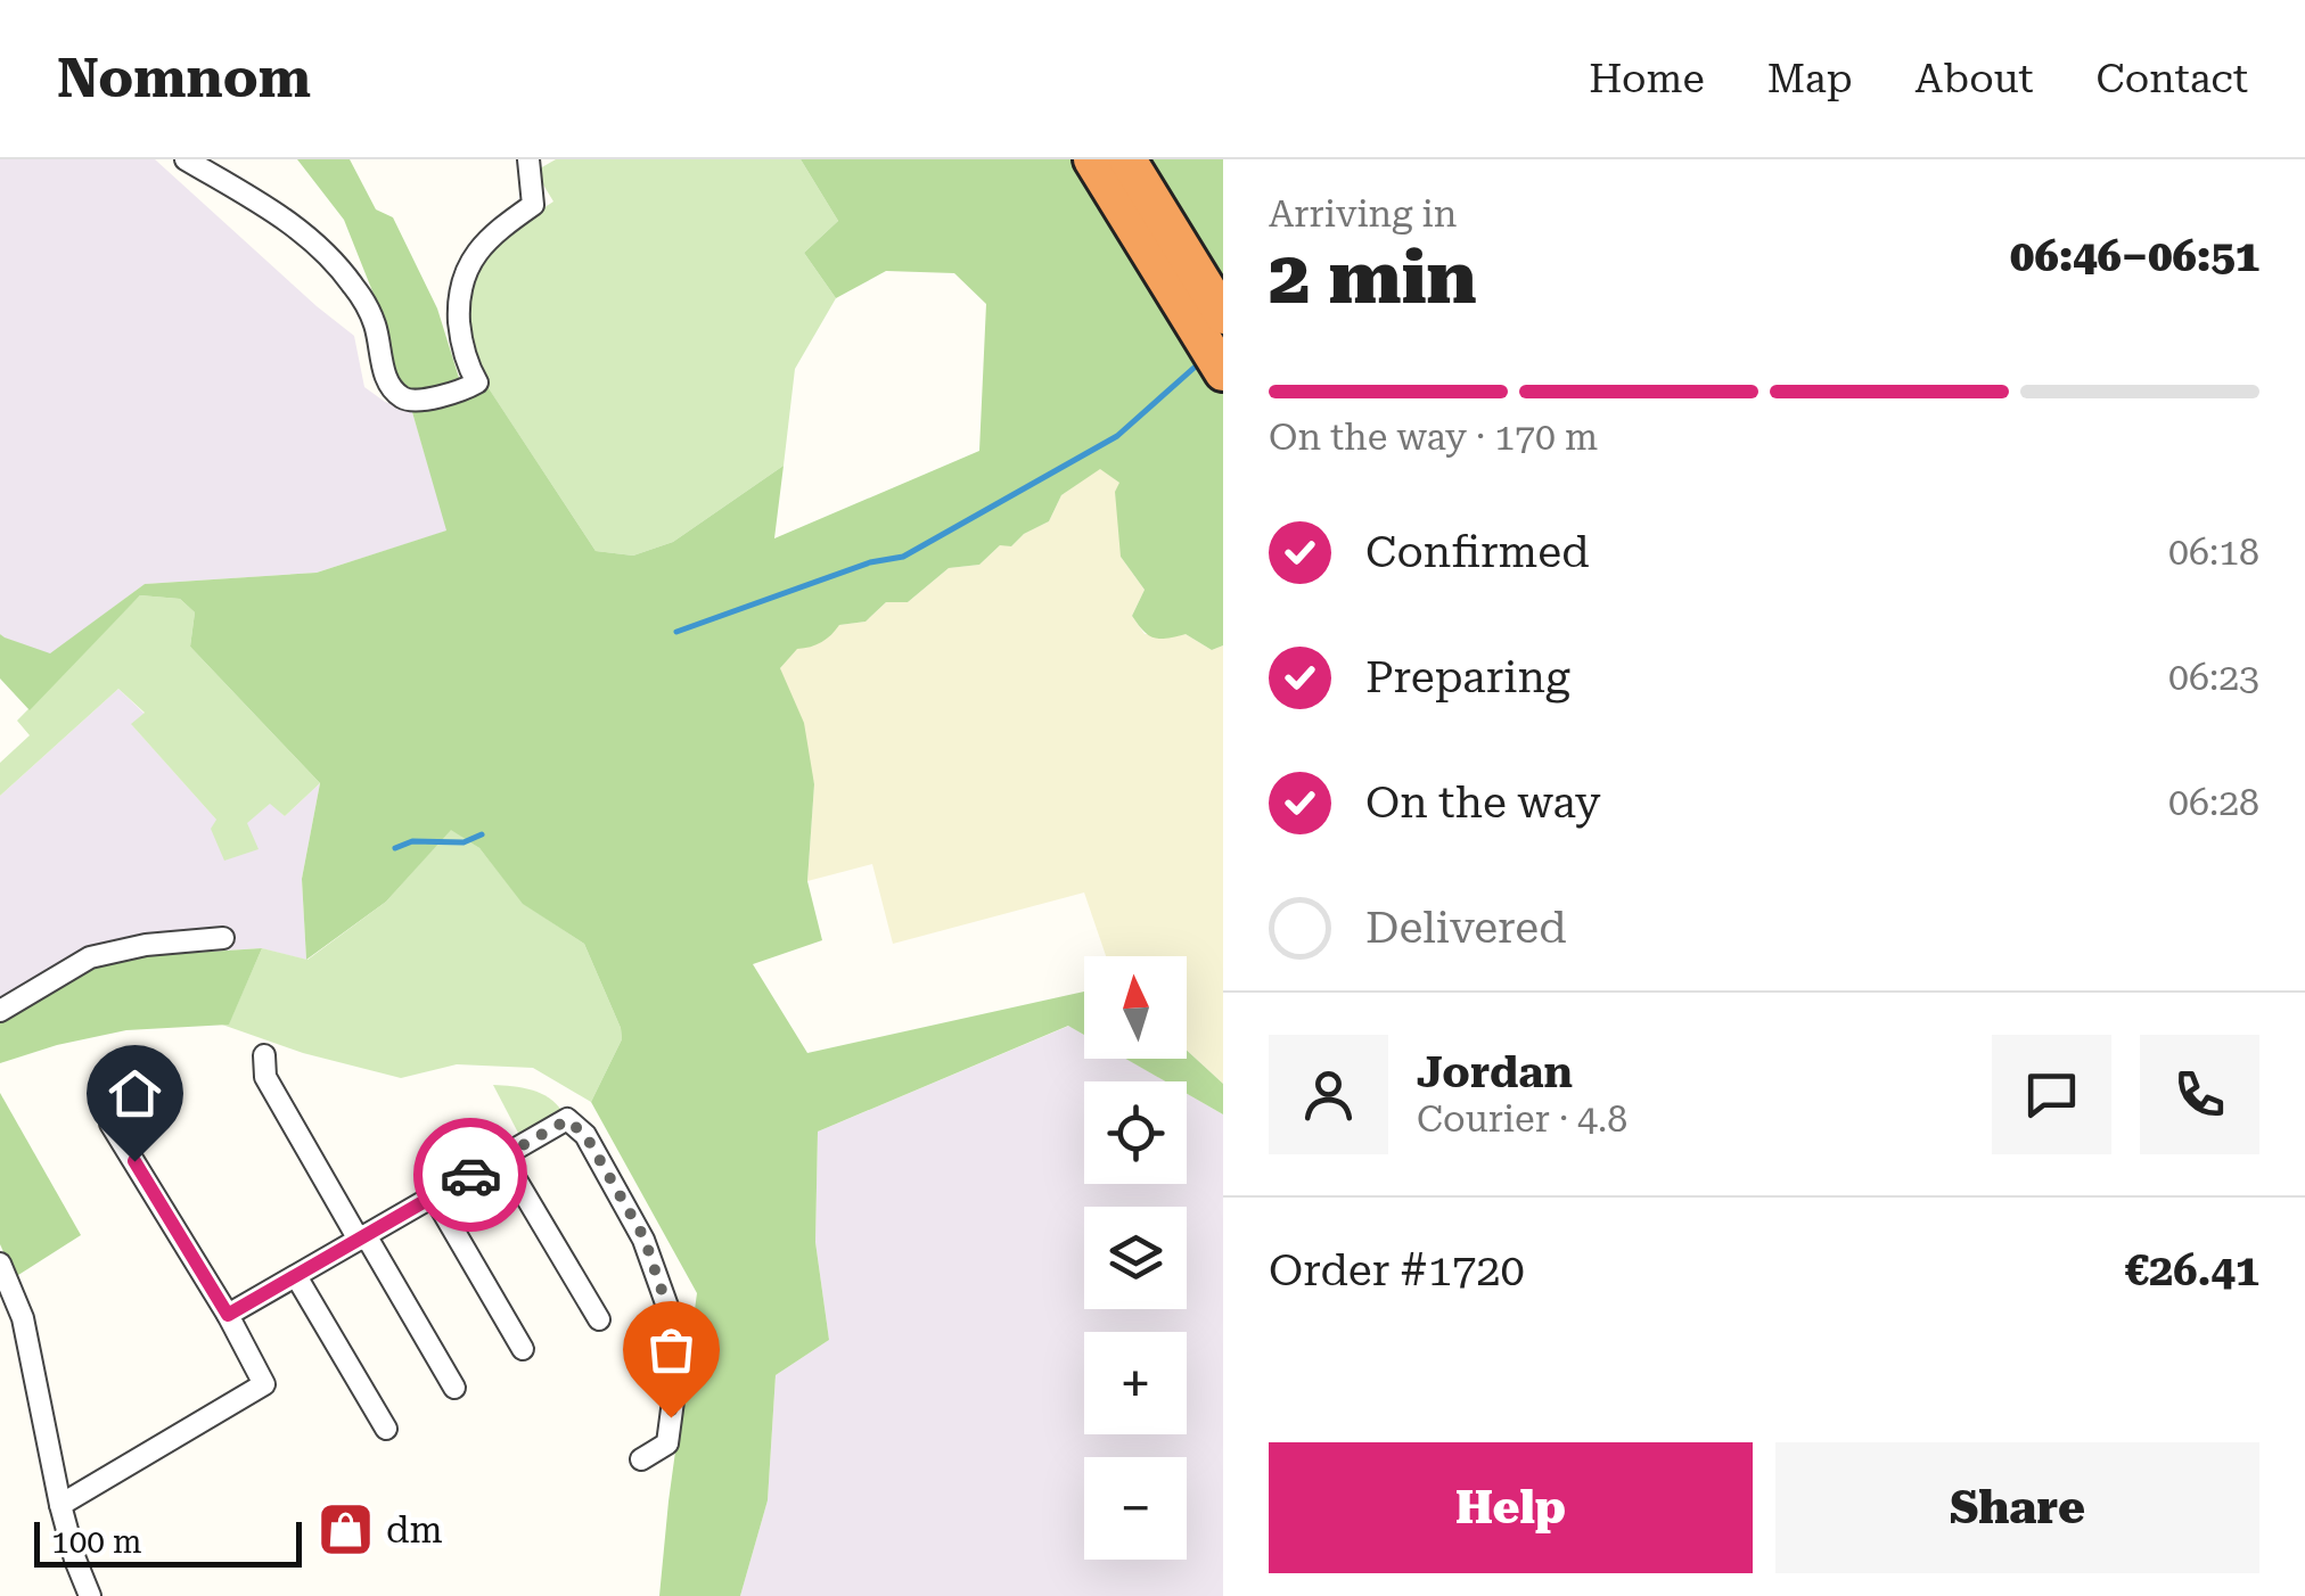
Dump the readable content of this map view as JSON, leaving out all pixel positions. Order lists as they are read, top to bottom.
{
  "places": {
    "shop": ["dm"]
  },
  "scale_bar": "100 m",
  "north": "top",
  "page": {
    "header": "Nomnom",
    "nav": [
      "Home",
      "Map",
      "About",
      "Contact"
    ],
    "heading": ["2 min", "Arriving in", "06:46–06:51"],
    "panel": [
      "Jordan",
      "Courier · 4.8",
      "Order #1720",
      "€26.41"
    ],
    "bar": "On the way · 170 m",
    "list": [
      ["Confirmed", "06:18"],
      ["Preparing", "06:23"],
      ["On the way", "06:28"],
      "Delivered"
    ],
    "map_buttons": ["+", "−"],
    "buttons": ["Help", "Share"],
    "scale": "100 m"
  }
}
